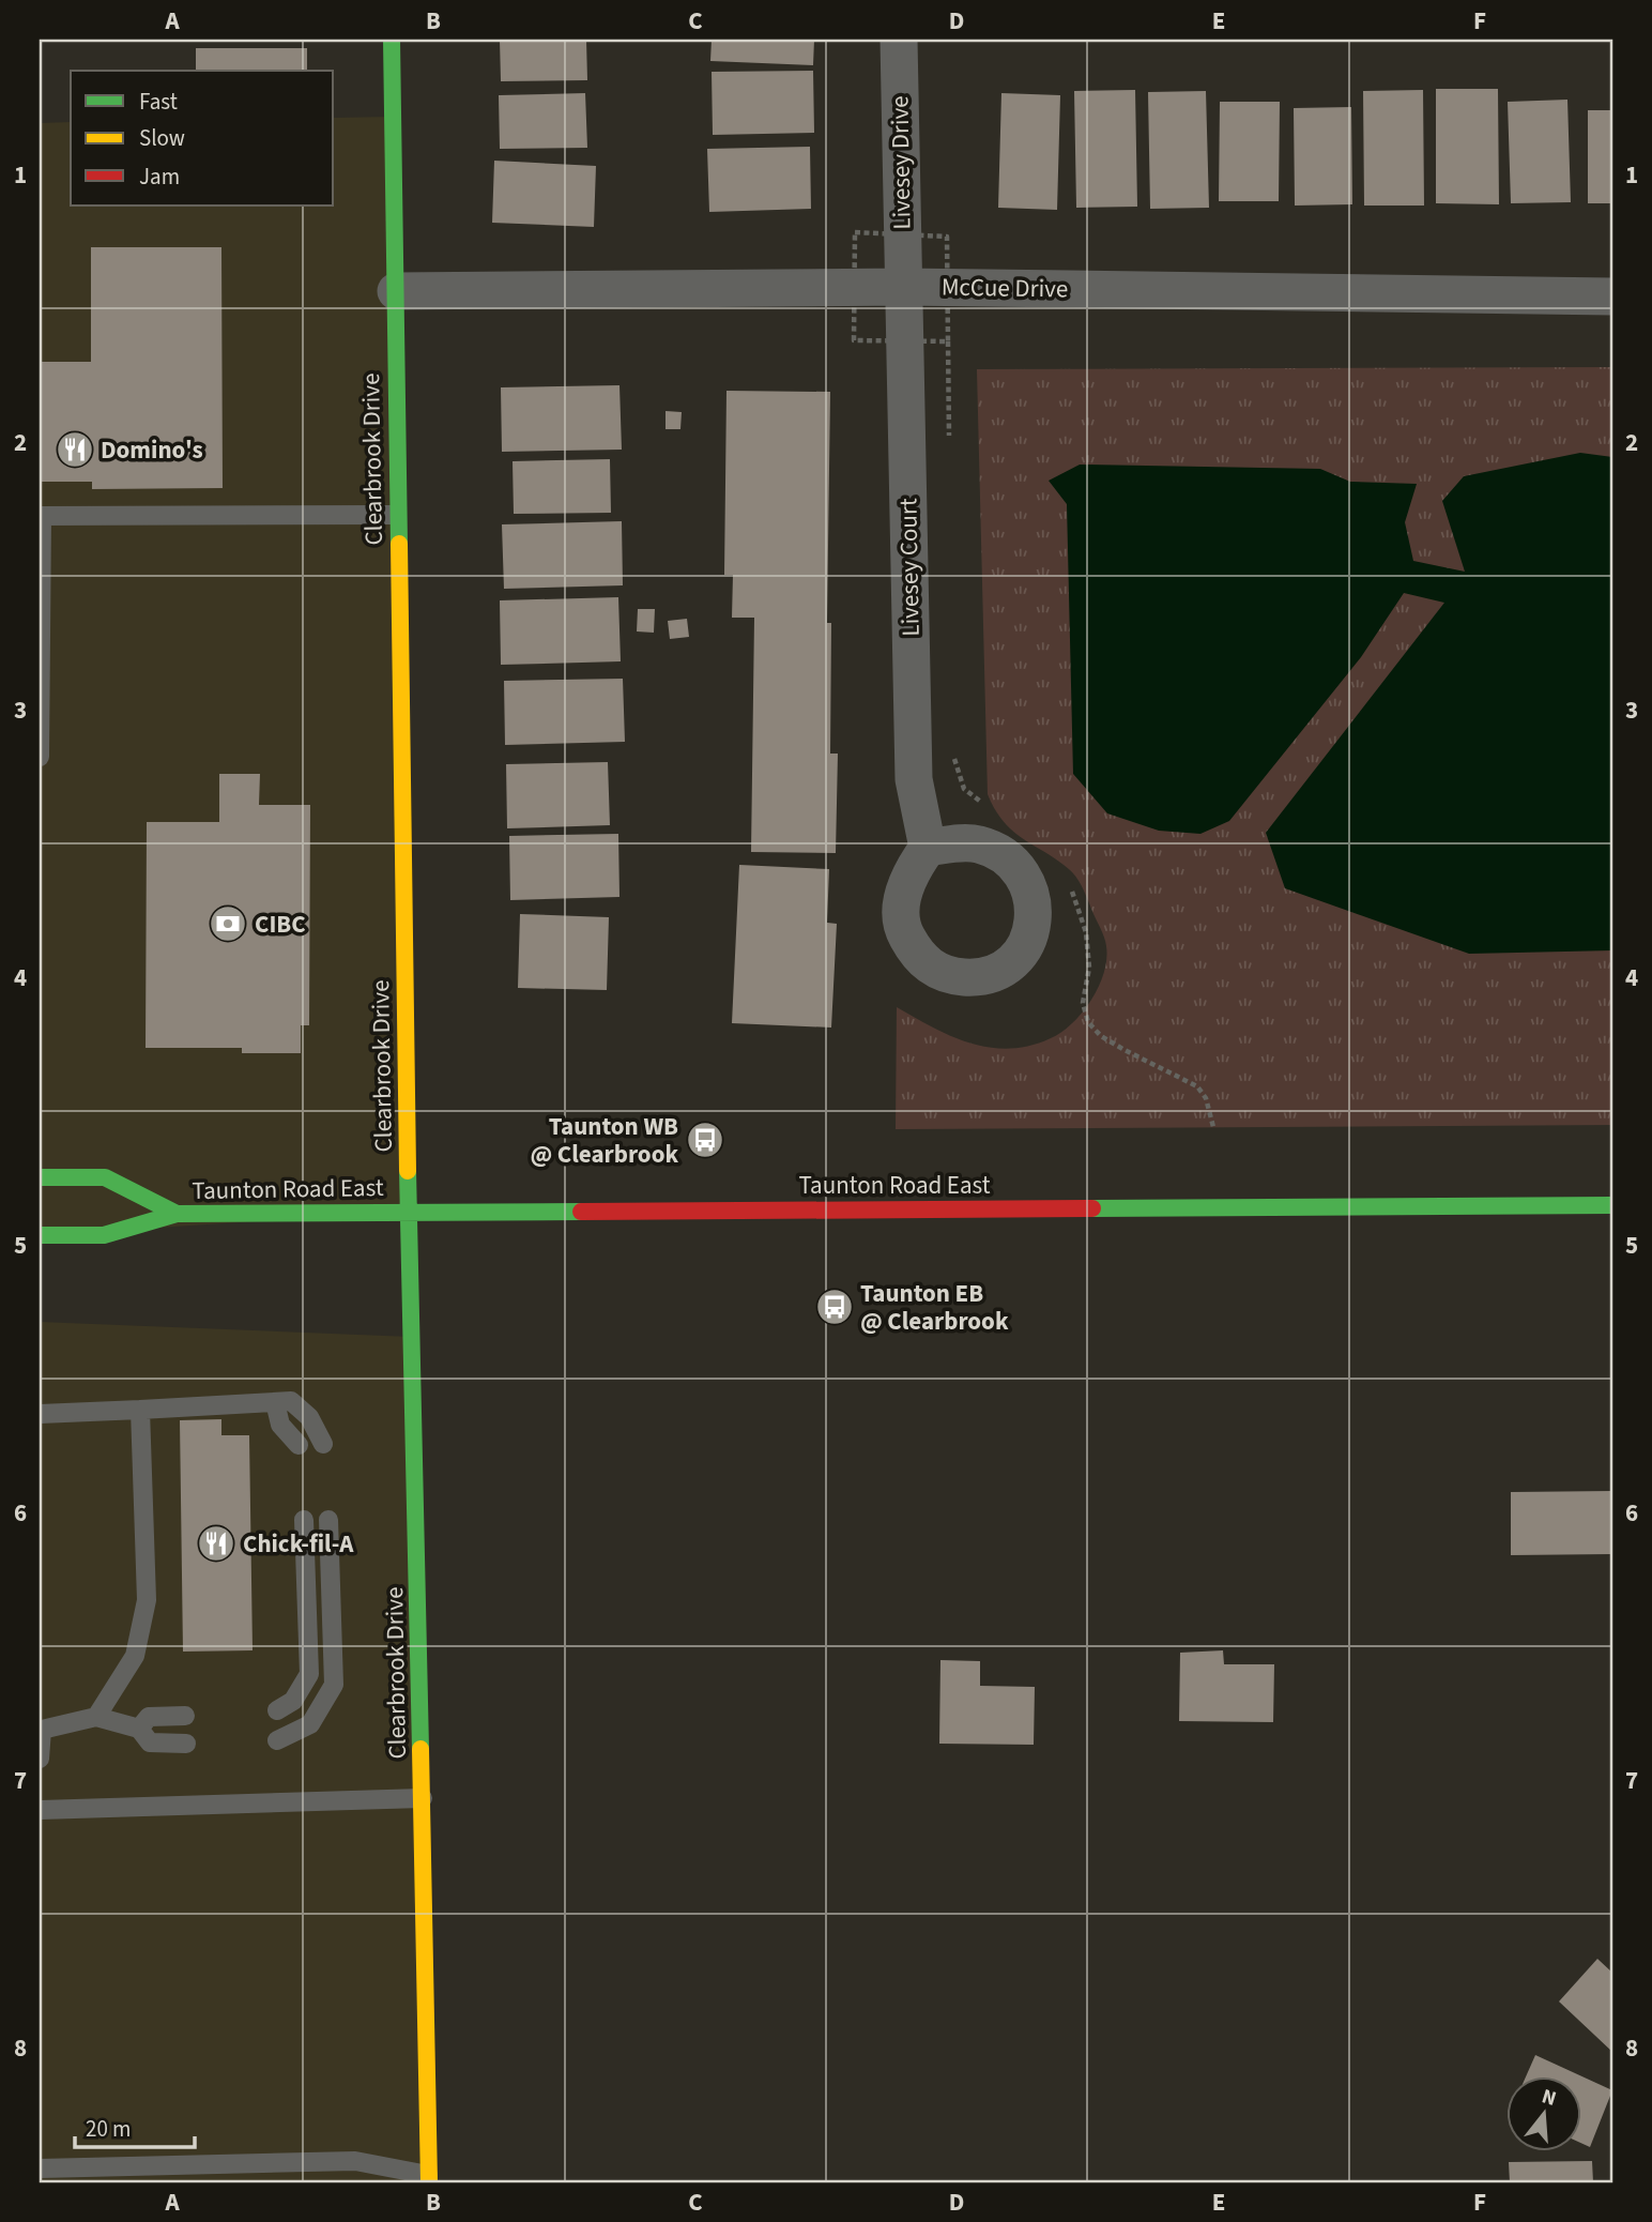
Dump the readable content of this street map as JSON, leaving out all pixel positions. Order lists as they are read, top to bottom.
{
  "streets": {
    "street": [
      "Livesey Drive",
      "McCue Drive",
      "Clearbrook Drive",
      "Livesey Court",
      "Taunton Road East"
    ]
  },
  "crossings": [
    ["Livesey Drive", "McCue Drive"],
    ["Livesey Drive", "Livesey Court"],
    ["McCue Drive", "Clearbrook Drive"],
    ["McCue Drive", "Livesey Court"],
    ["Clearbrook Drive", "Taunton Road East"]
  ],
  "places": {
    "restaurant": ["Domino's", "Chick-fil-A"],
    "bank": ["CIBC"],
    "bus stop": ["Taunton WB @ Clearbrook", "Taunton EB @ Clearbrook"]
  },
  "legend": ["Fast", "Slow", "Jam"],
  "scale_bar": "20 m",
  "north": "top",
  "grid": {
    "columns": [
      "A",
      "B",
      "C",
      "D",
      "E",
      "F"
    ],
    "rows": [
      "1",
      "2",
      "3",
      "4",
      "5",
      "6",
      "7",
      "8"
    ]
  }
}
